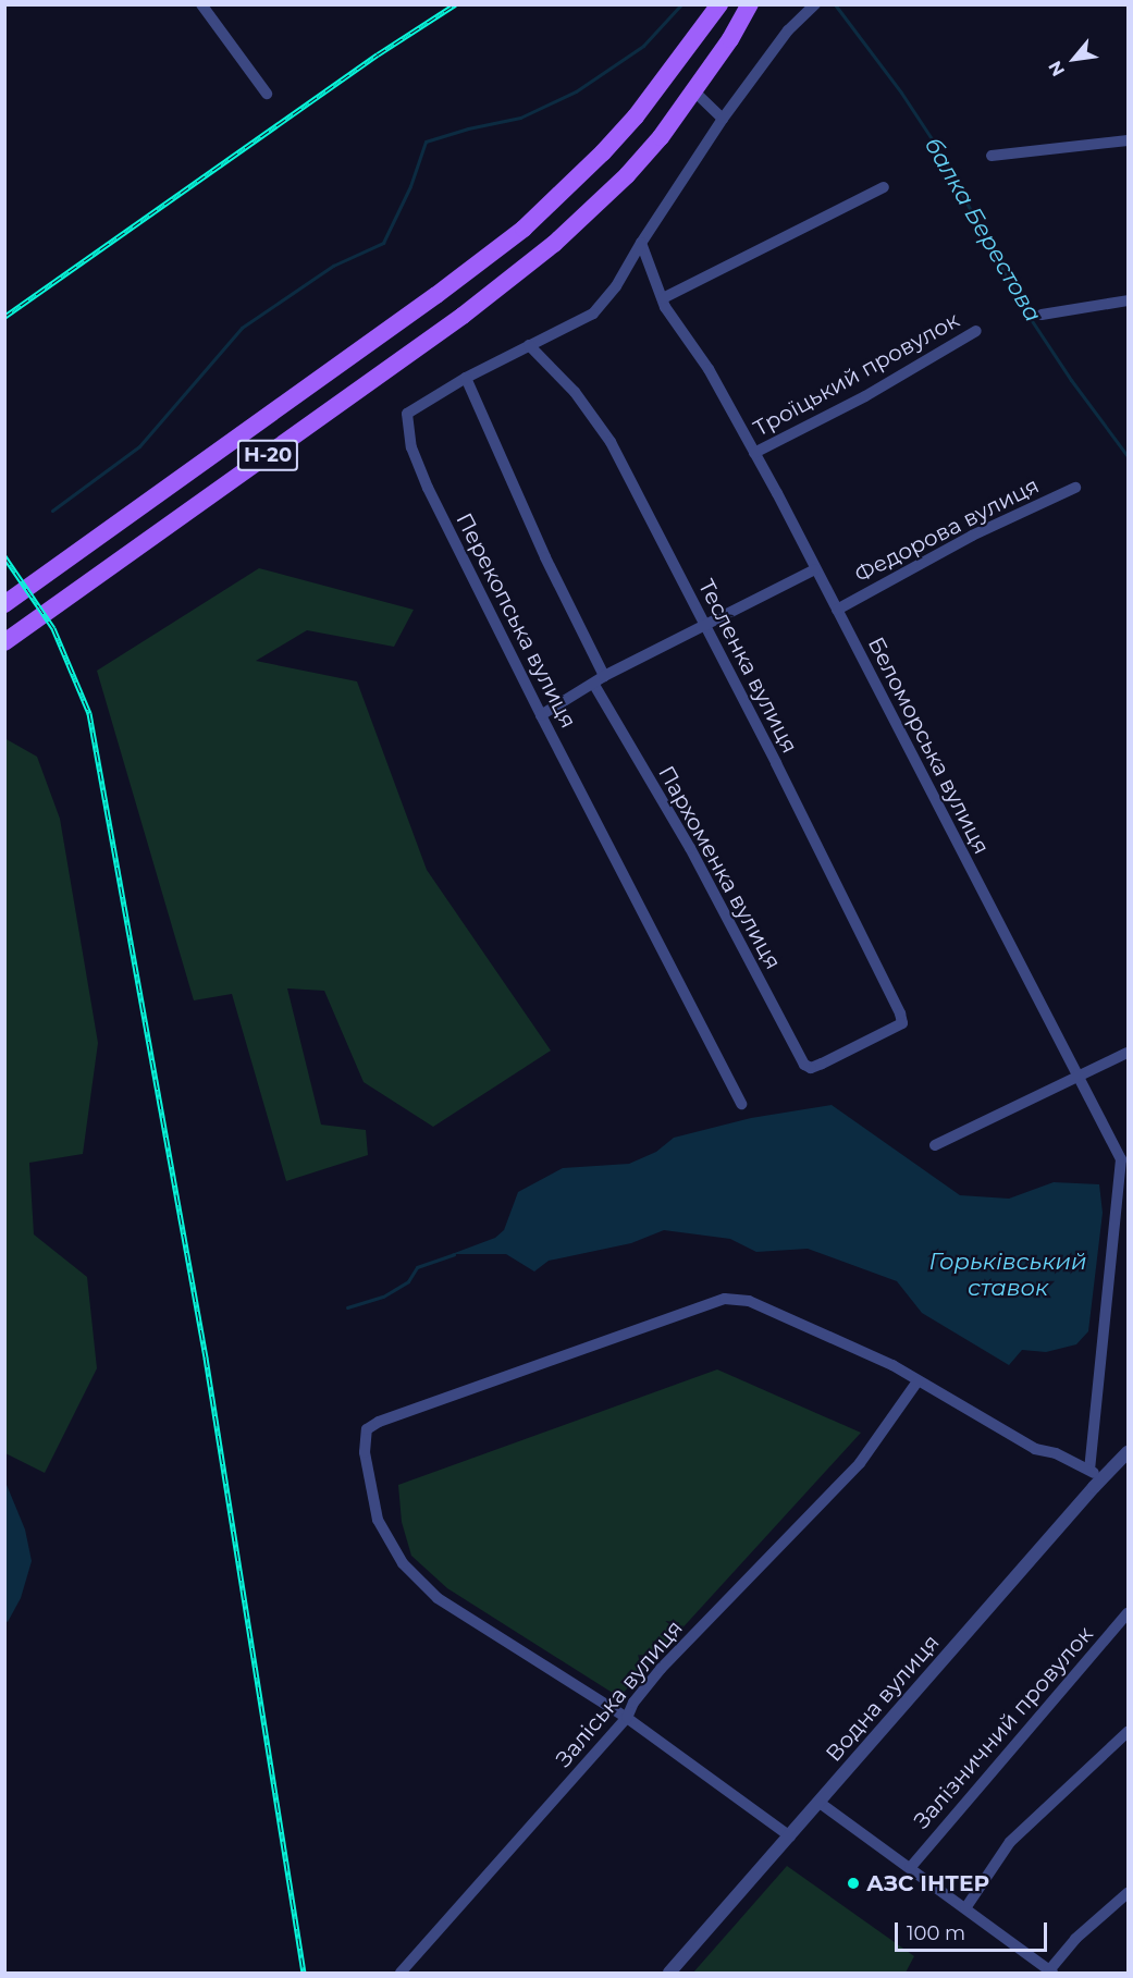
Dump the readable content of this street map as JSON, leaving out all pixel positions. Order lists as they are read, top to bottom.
{
  "streets": {
    "main road": ["Н-20"],
    "street": [
      "Троїцький провулок",
      "Федорова вулиця",
      "Перекопська вулиця",
      "Тесленка вулиця",
      "Беломорська вулиця",
      "Пархоменка вулиця",
      "Заліська вулиця",
      "Водна вулиця",
      "Залізничний провулок"
    ]
  },
  "crossings": [
    ["Троїцький провулок", "Беломорська вулиця"],
    ["Федорова вулиця", "Беломорська вулиця"],
    ["Перекопська вулиця", "Тесленка вулиця"],
    ["Перекопська вулиця", "Беломорська вулиця"],
    ["Тесленка вулиця", "Пархоменка вулиця"]
  ],
  "water": ["балка Берестова", "Горьківський ставок"],
  "places": ["АЗС ІНТЕР"],
  "scale_bar": "100 m",
  "north": "bottom left"
}
